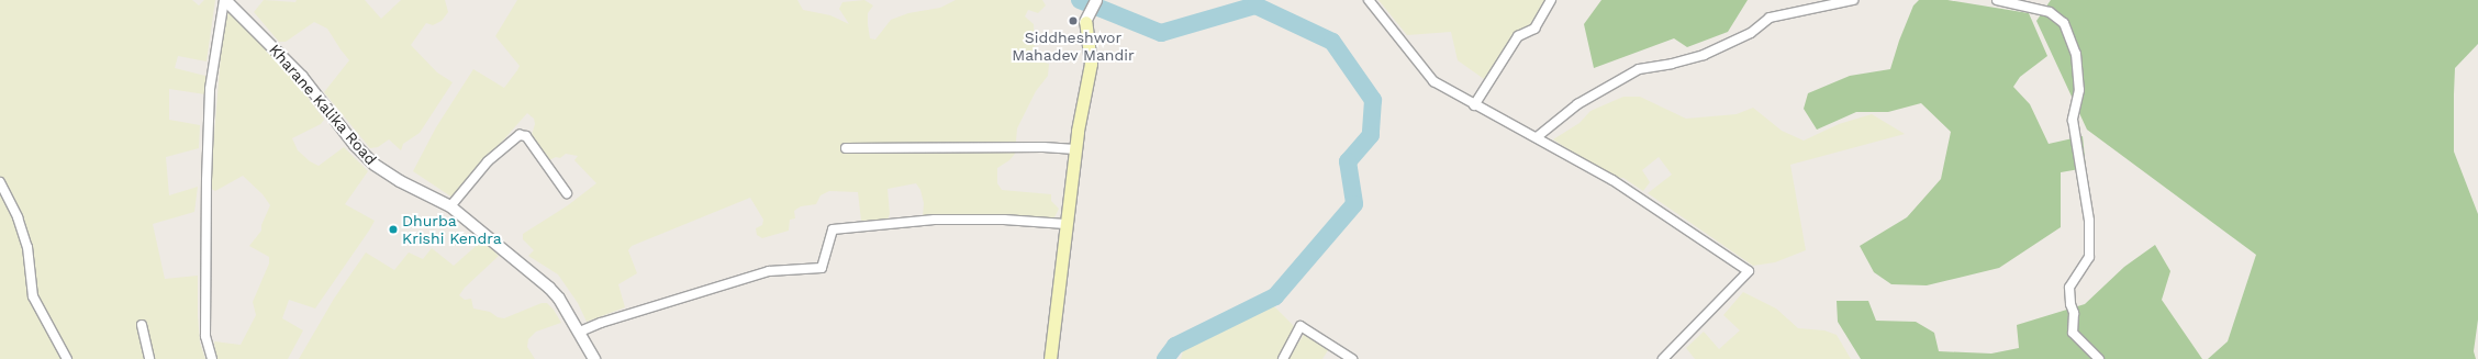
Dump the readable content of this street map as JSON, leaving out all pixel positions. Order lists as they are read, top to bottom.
{
  "streets": {
    "street": ["Kharane Kalika Road"]
  },
  "places": ["Siddheshwor Mahadev Mandir", "Dhurba Krishi Kendra"]
}
